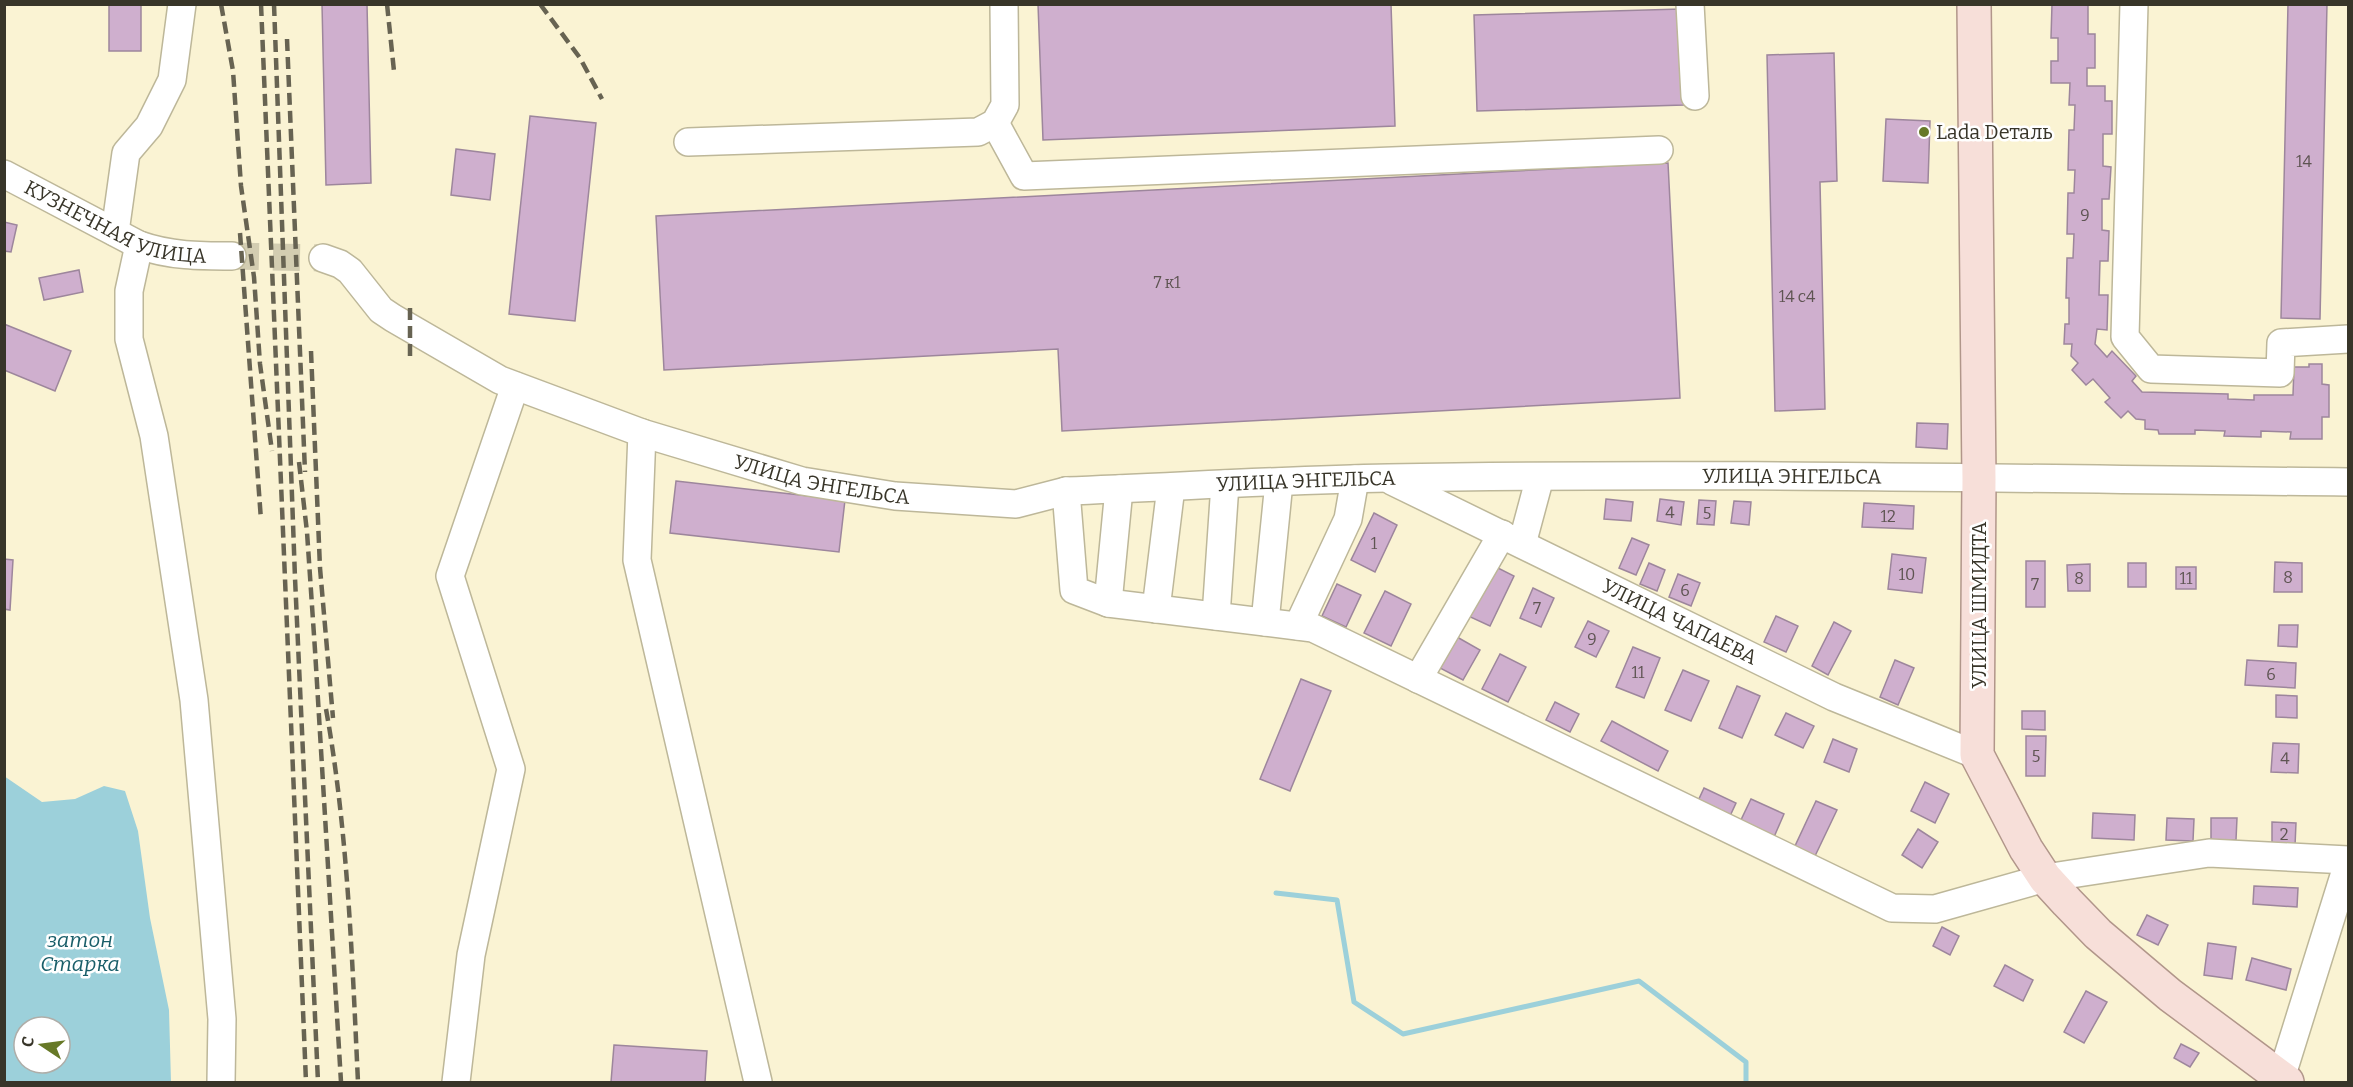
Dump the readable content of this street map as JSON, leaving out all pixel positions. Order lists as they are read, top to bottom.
{
  "streets": {
    "main road": ["УЛИЦА ШМИДТА"],
    "street": ["КУЗНЕЧНАЯ УЛИЦА", "УЛИЦА ЭНГЕЛЬСА", "УЛИЦА ЧАПАЕВА"]
  },
  "crossings": [
    ["УЛИЦА ЭНГЕЛЬСА", "УЛИЦА ШМИДТА"],
    ["УЛИЦА ЭНГЕЛЬСА", "УЛИЦА ЧАПАЕВА"],
    ["УЛИЦА ШМИДТА", "УЛИЦА ЧАПАЕВА"]
  ],
  "water": ["затон Старка"],
  "places": ["Lada Dеталь"],
  "house_numbers": [
    "14",
    "9",
    "7 к1",
    "14 с4",
    "4",
    "5",
    "12",
    "1",
    "10",
    "8",
    "8",
    "11",
    "7",
    "6",
    "7",
    "9",
    "11",
    "6",
    "5",
    "4",
    "2"
  ],
  "north": "left"
}
